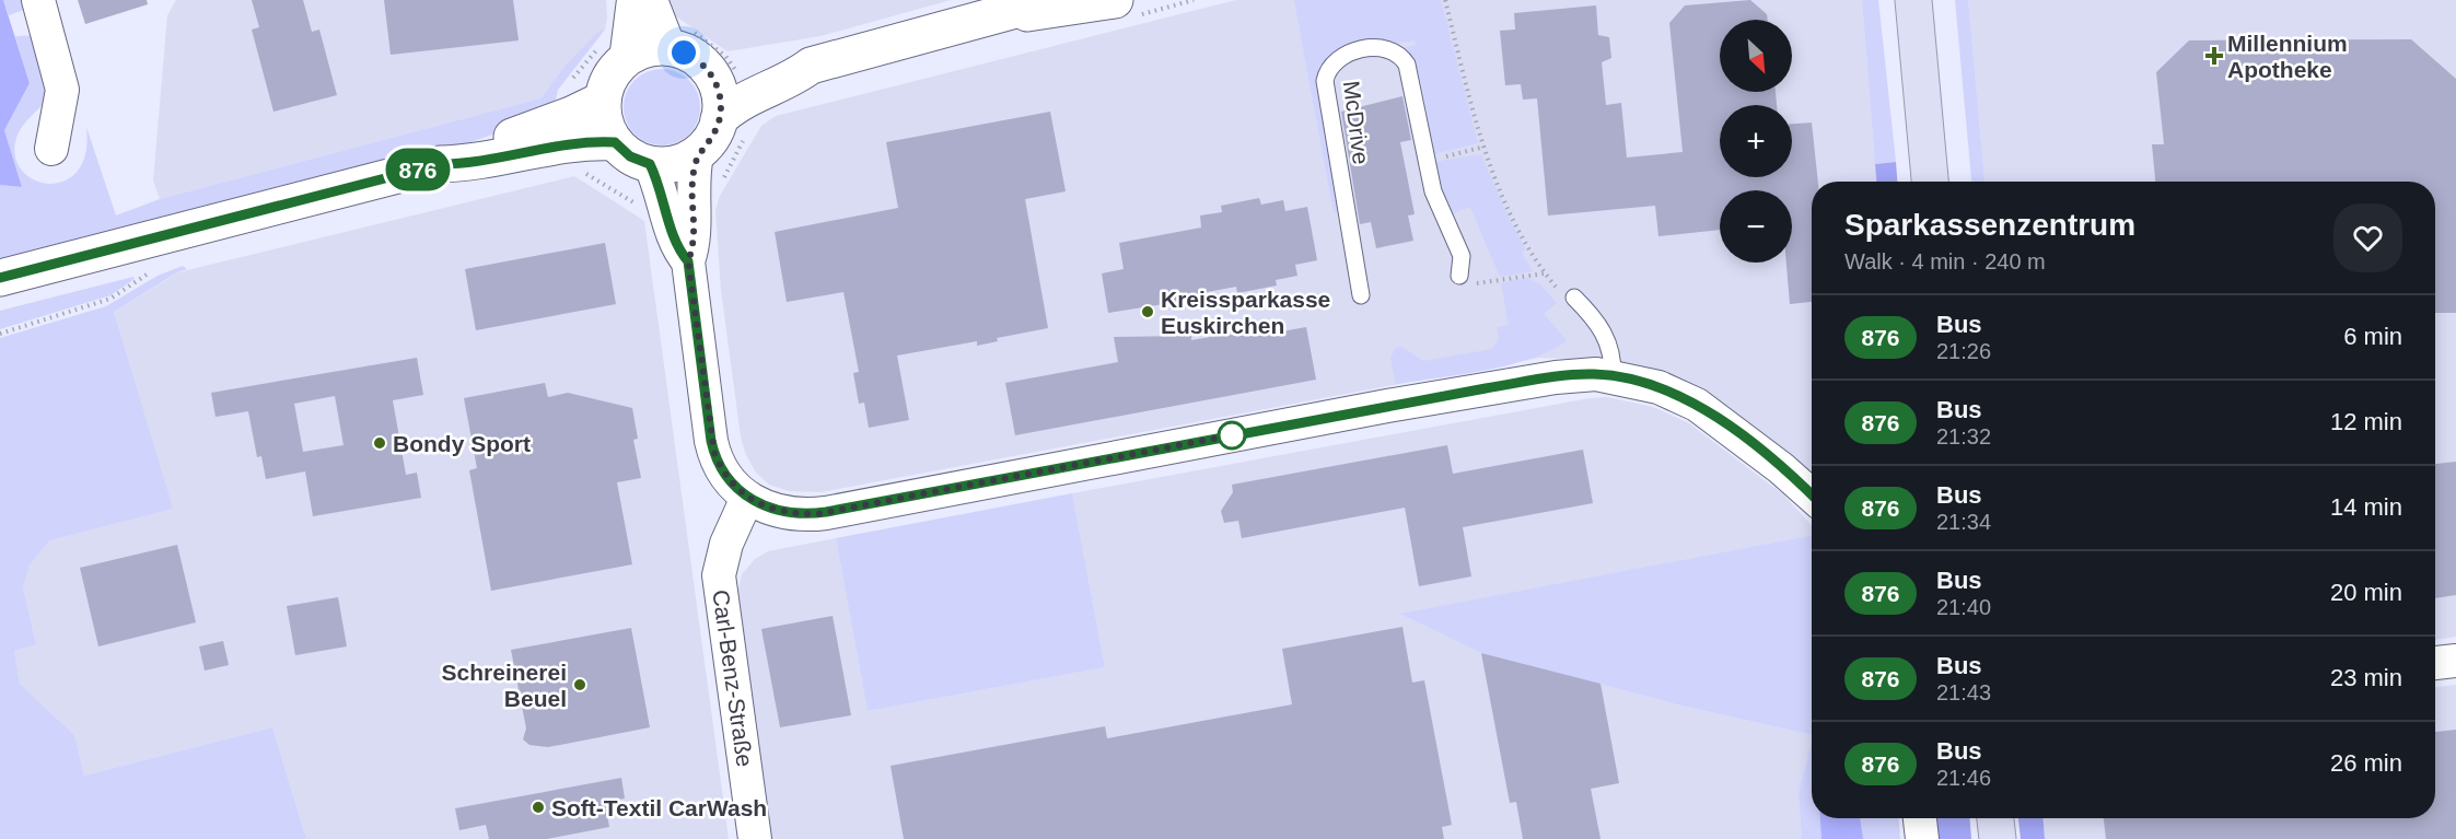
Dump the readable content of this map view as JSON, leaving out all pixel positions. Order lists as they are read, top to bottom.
{
  "streets": {
    "street": ["Carl-Benz-Straße"],
    "lane": ["McDrive"]
  },
  "places": {
    "health": ["Millennium Apotheke"],
    "other": [
      "Kreissparkasse Euskirchen",
      "Bondy Sport",
      "Schreinerei Beuel",
      "Soft-Textil CarWash"
    ]
  },
  "lines": ["bus line 876"],
  "north": "bottom right",
  "page": {
    "on_map": "876",
    "map_buttons": ["+", "−"],
    "heading": ["Sparkassenzentrum", "Walk · 4 min · 240 m"],
    "list": [
      {
        "mark": "876",
        "name": "Bus",
        "note": "21:26",
        "value": "6 min"
      },
      {
        "mark": "876",
        "name": "Bus",
        "note": "21:32",
        "value": "12 min"
      },
      {
        "mark": "876",
        "name": "Bus",
        "note": "21:34",
        "value": "14 min"
      },
      {
        "mark": "876",
        "name": "Bus",
        "note": "21:40",
        "value": "20 min"
      },
      {
        "mark": "876",
        "name": "Bus",
        "note": "21:43",
        "value": "23 min"
      },
      {
        "mark": "876",
        "name": "Bus",
        "note": "21:46",
        "value": "26 min"
      }
    ]
  }
}
